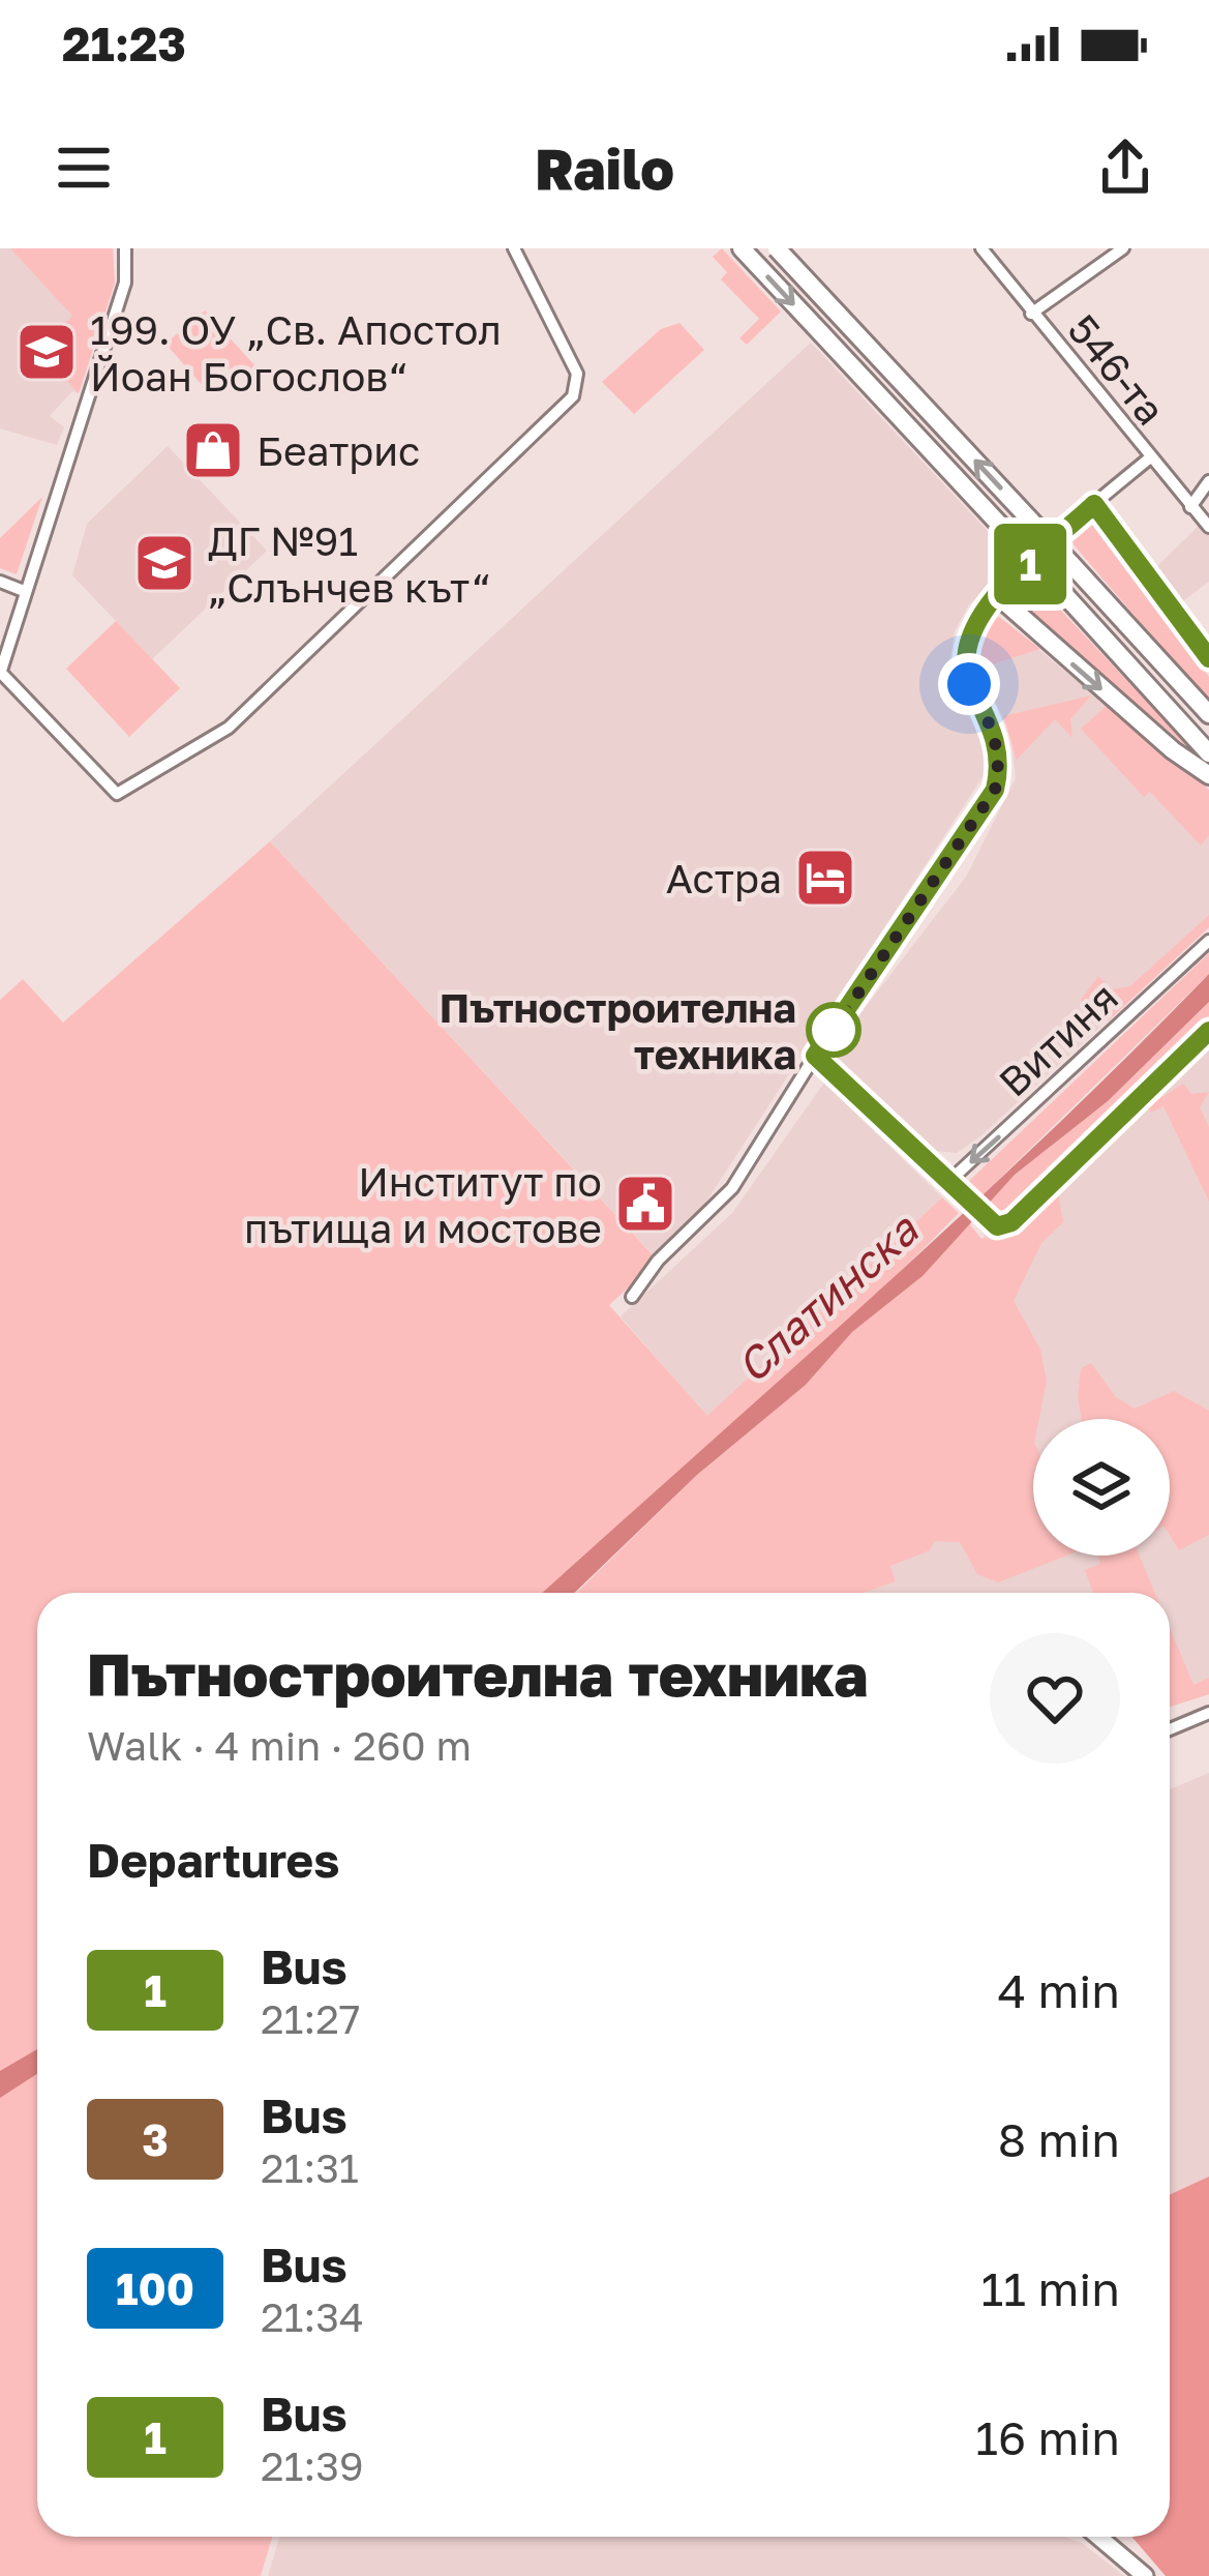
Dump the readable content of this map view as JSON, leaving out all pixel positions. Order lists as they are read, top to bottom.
{
  "streets": {
    "street": ["546-та", "Витиня"]
  },
  "one_way": ["Витиня"],
  "water": ["Слатинска"],
  "places": {
    "school or university": ["199. ОУ „Св. Апостол Йоан Богослов“", "ДГ №91 „Слънчев кът“"],
    "shop": ["Беатрис"],
    "hotel": ["Астра"],
    "other": ["Пътностроителна техника"],
    "public building": ["Институт по пътища и мостове"]
  },
  "lines": ["bus line 1"],
  "page": {
    "status": "21:23",
    "header": "Railo",
    "on_map": "1",
    "heading": [
      ["Пътностроителна техника", "Walk · 4 min · 260 m"],
      "Departures"
    ],
    "list": [
      {
        "mark": "1",
        "name": "Bus",
        "note": "21:27",
        "value": "4 min"
      },
      {
        "mark": "3",
        "name": "Bus",
        "note": "21:31",
        "value": "8 min"
      },
      {
        "mark": "100",
        "name": "Bus",
        "note": "21:34",
        "value": "11 min"
      },
      {
        "mark": "1",
        "name": "Bus",
        "note": "21:39",
        "value": "16 min"
      }
    ]
  }
}
